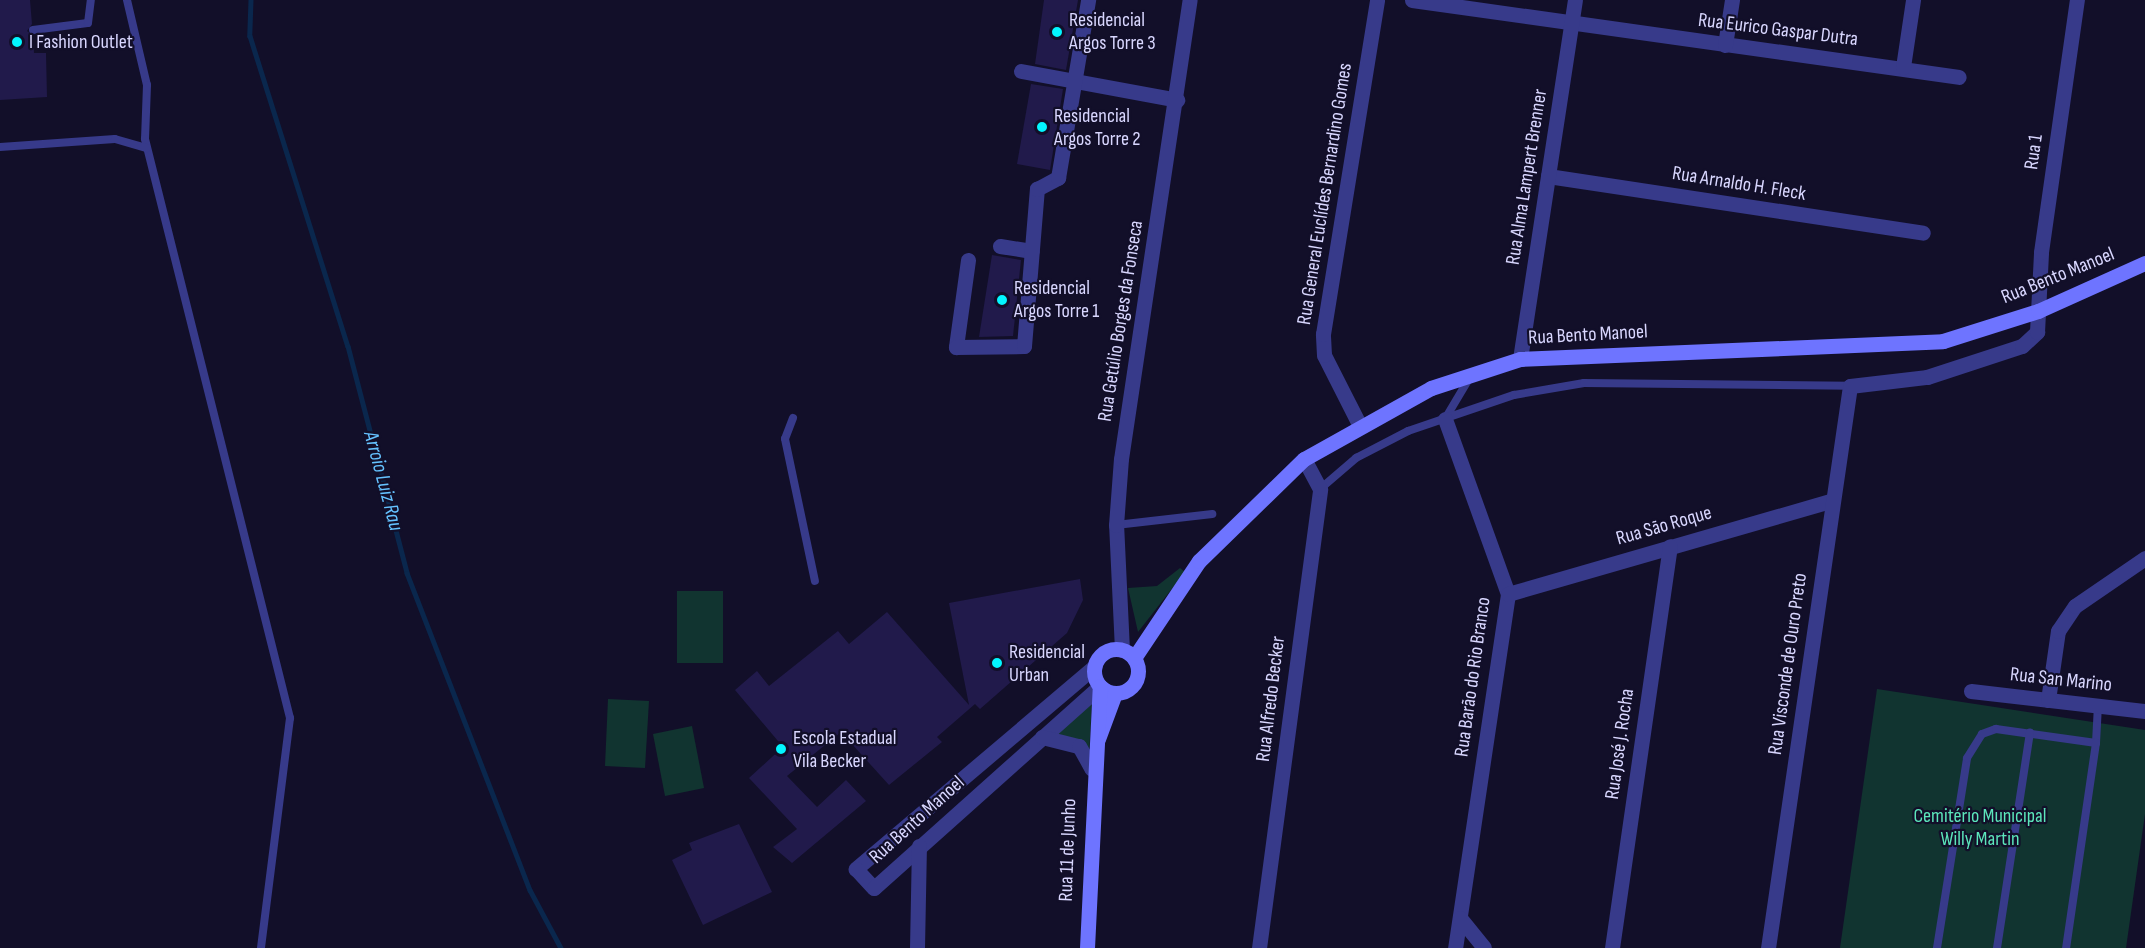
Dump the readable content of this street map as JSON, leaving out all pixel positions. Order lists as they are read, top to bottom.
{
  "streets": {
    "main road": ["Rua Bento Manoel", "Rua 11 de Junho"],
    "street": [
      "Rua Eurico Gaspar Dutra",
      "Rua 1",
      "Rua Alma Lampert Brenner",
      "Rua Arnaldo H. Fleck",
      "Rua General Euclídes Bernardino Gomes",
      "Rua Getúlio Borges da Fonseca",
      "Rua São Roque",
      "Rua Visconde de Ouro Preto",
      "Rua Barão do Rio Branco",
      "Rua San Marino",
      "Rua Alfredo Becker",
      "Rua José J. Rocha"
    ]
  },
  "crossings": [
    ["Rua Eurico Gaspar Dutra", "Rua Alma Lampert Brenner"],
    ["Rua 1", "Rua Bento Manoel"],
    ["Rua 1", "Rua Visconde de Ouro Preto"],
    ["Rua Alma Lampert Brenner", "Rua Arnaldo H. Fleck"],
    ["Rua Alma Lampert Brenner", "Rua Bento Manoel"],
    ["Rua General Euclídes Bernardino Gomes", "Rua Bento Manoel"],
    ["Rua Bento Manoel", "Rua Getúlio Borges da Fonseca"],
    ["Rua Bento Manoel", "Rua 11 de Junho"],
    ["Rua Getúlio Borges da Fonseca", "Rua 11 de Junho"],
    ["Rua São Roque", "Rua Visconde de Ouro Preto"],
    ["Rua São Roque", "Rua Barão do Rio Branco"],
    ["Rua São Roque", "Rua José J. Rocha"]
  ],
  "water": ["Arroio Luiz Rau"],
  "parks": ["Cemitério Municipal Willy Martin"],
  "places": [
    "Residencial Argos Torre 3",
    "I Fashion Outlet",
    "Residencial Argos Torre 2",
    "Residencial Argos Torre 1",
    "Residencial Urban",
    "Escola Estadual Vila Becker"
  ]
}
